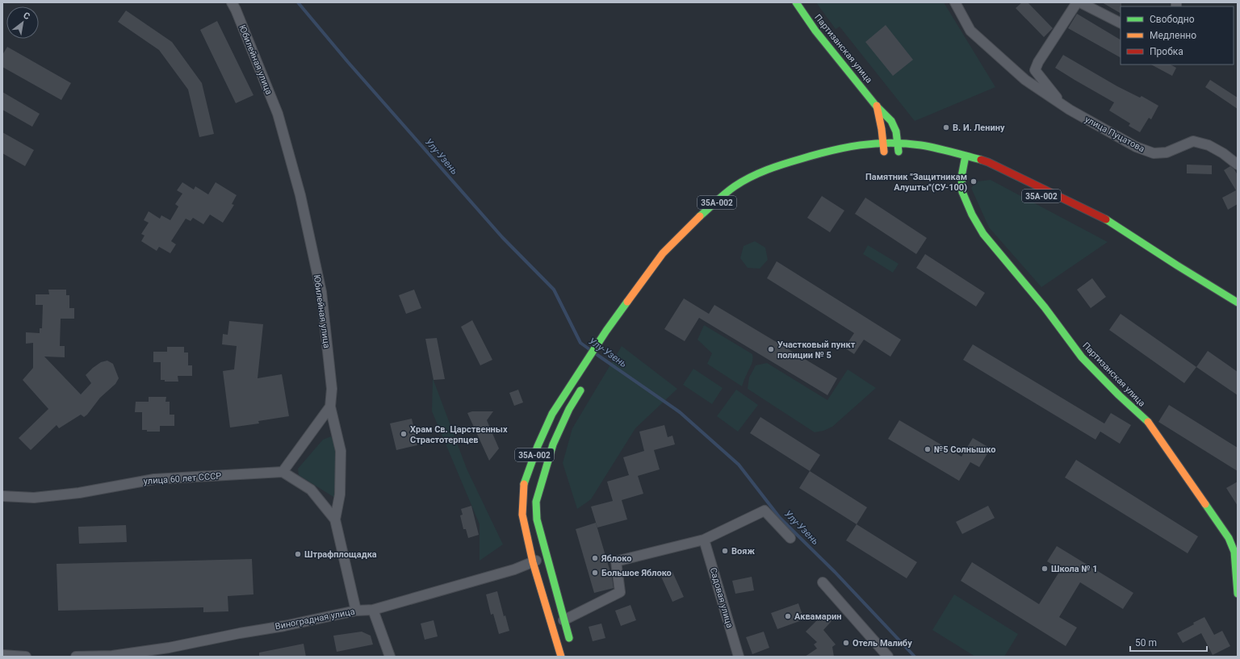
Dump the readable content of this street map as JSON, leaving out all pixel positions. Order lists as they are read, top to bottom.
{
  "streets": {
    "main road": ["Партизанская улица", "35А-002"],
    "street": [
      "Юбилейная улица",
      "улица Пуцатова",
      "улица 60 лет СССР",
      "Садовая улица",
      "Виноградная улица"
    ]
  },
  "crossings": [
    ["Партизанская улица", "35А-002"],
    ["Юбилейная улица", "Виноградная улица"],
    ["35А-002", "Виноградная улица"]
  ],
  "water": ["Улу-Узень"],
  "places": [
    "В. И. Ленину",
    "Памятник \"Защитникам Алушты\"(СУ-100)",
    "Участковый пункт полиции № 5",
    "Храм Св. Царственных Страстотерпцев",
    "№5 Солнышко",
    "Вояж",
    "Штрафплощадка",
    "Яблоко",
    "Школа № 1",
    "Большое Яблоко",
    "Аквамарин",
    "Отель Малибу"
  ],
  "legend": ["Свободно", "Медленно", "Пробка"],
  "scale_bar": "50 m",
  "north": "top right"
}
